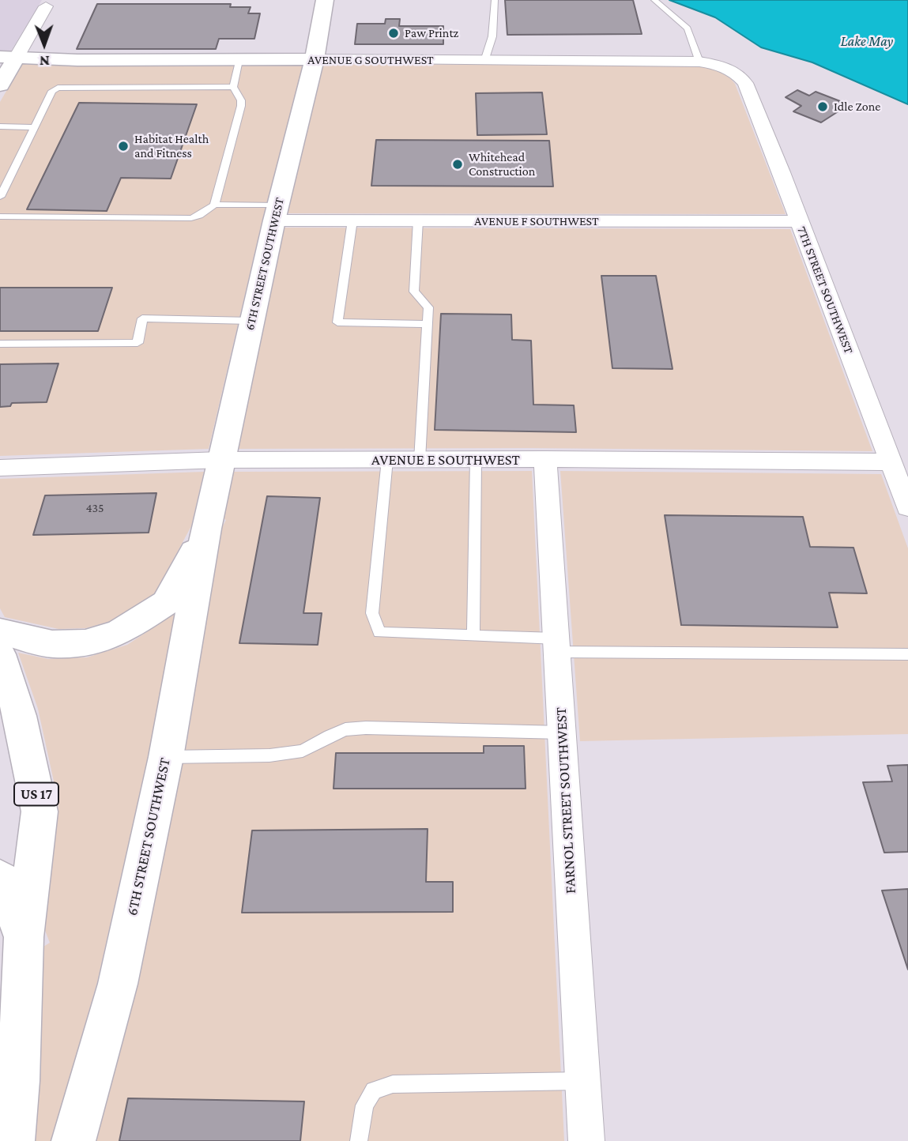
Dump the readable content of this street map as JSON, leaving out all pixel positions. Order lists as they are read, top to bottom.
{
  "streets": {
    "main road": ["AVENUE G SOUTHWEST", "6TH STREET SOUTHWEST", "US 17"],
    "street": [
      "AVENUE F SOUTHWEST",
      "7TH STREET SOUTHWEST",
      "AVENUE E SOUTHWEST",
      "FARNOL STREET SOUTHWEST"
    ]
  },
  "crossings": [
    ["AVENUE G SOUTHWEST", "6TH STREET SOUTHWEST"],
    ["AVENUE G SOUTHWEST", "7TH STREET SOUTHWEST"],
    ["AVENUE F SOUTHWEST", "6TH STREET SOUTHWEST"],
    ["AVENUE F SOUTHWEST", "7TH STREET SOUTHWEST"],
    ["6TH STREET SOUTHWEST", "AVENUE E SOUTHWEST"],
    ["7TH STREET SOUTHWEST", "AVENUE E SOUTHWEST"],
    ["AVENUE E SOUTHWEST", "FARNOL STREET SOUTHWEST"]
  ],
  "water": ["Lake May"],
  "places": [
    "Paw Printz",
    "Idle Zone",
    "Habitat Health and Fitness",
    "Whitehead Construction"
  ],
  "house_numbers": ["435"],
  "north": "bottom"
}
